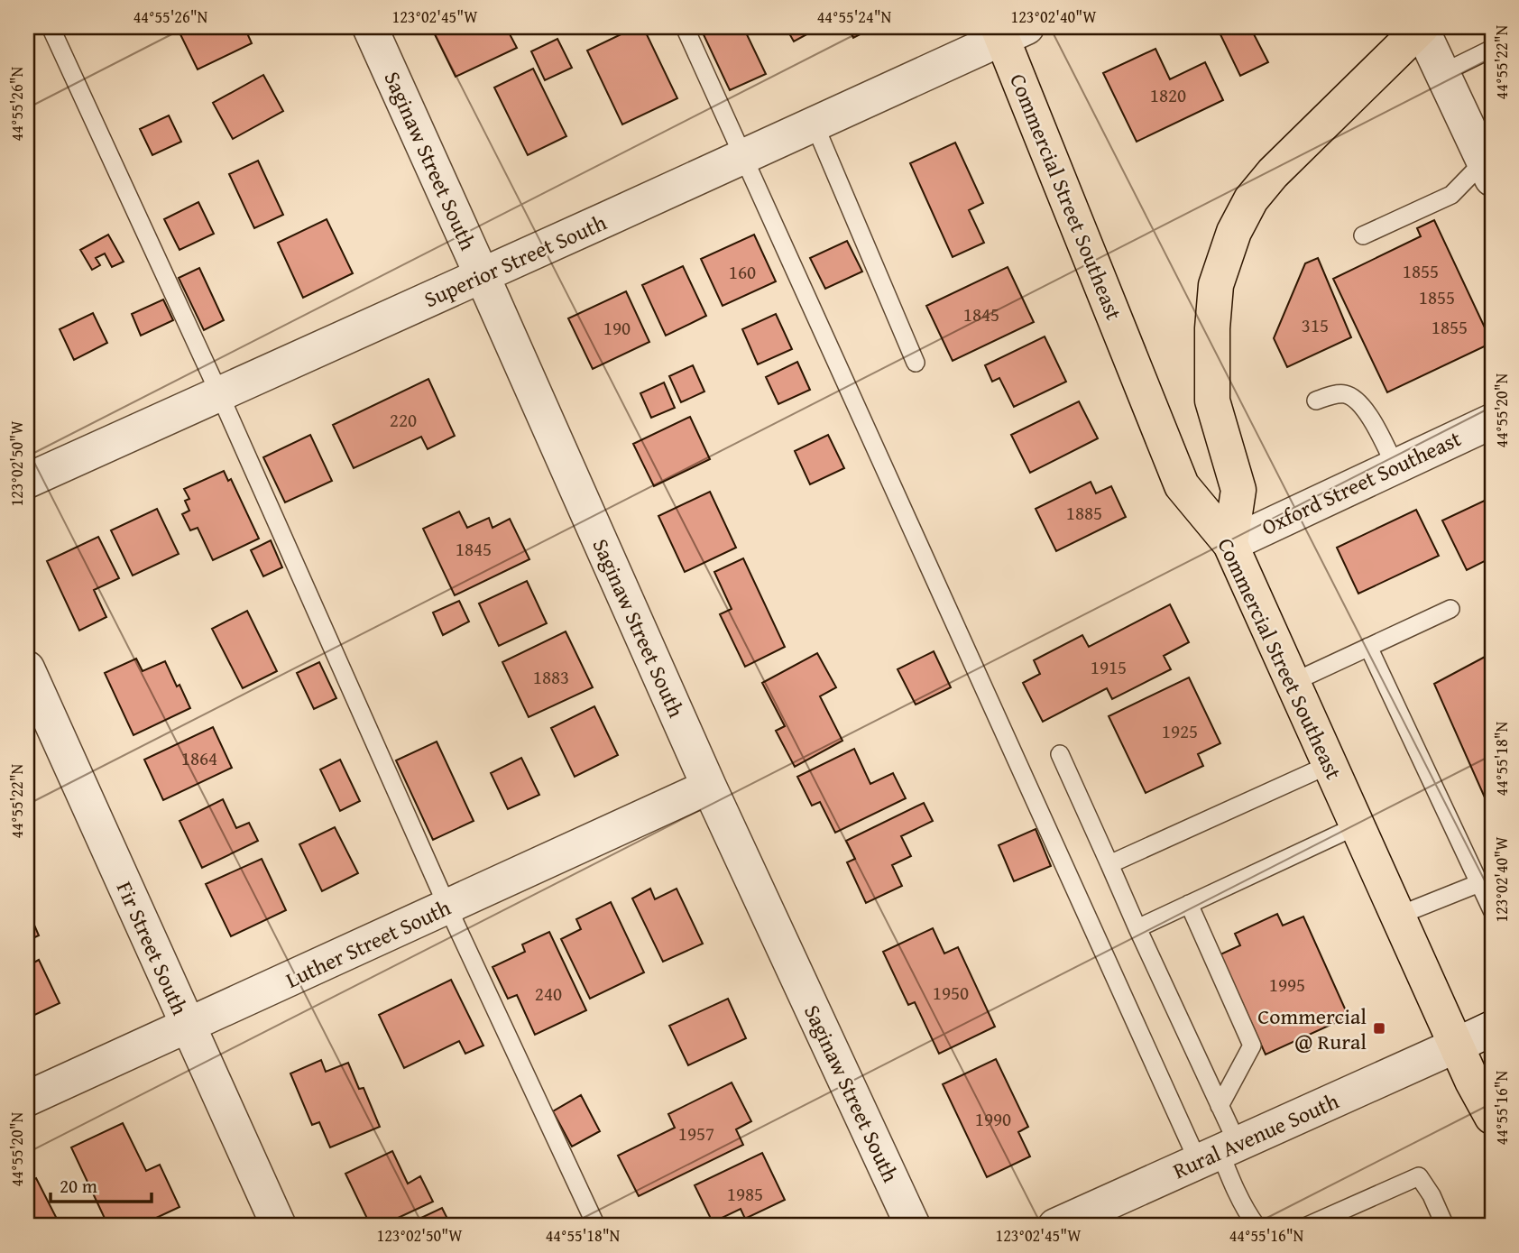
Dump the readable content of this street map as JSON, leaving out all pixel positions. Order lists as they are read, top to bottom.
{
  "streets": {
    "main road": ["Commercial Street Southeast"],
    "street": [
      "Saginaw Street South",
      "Superior Street South",
      "Oxford Street Southeast",
      "Luther Street South",
      "Fir Street South",
      "Rural Avenue South"
    ]
  },
  "crossings": [
    ["Saginaw Street South", "Superior Street South"],
    ["Saginaw Street South", "Luther Street South"],
    ["Commercial Street Southeast", "Superior Street South"],
    ["Commercial Street Southeast", "Oxford Street Southeast"],
    ["Commercial Street Southeast", "Rural Avenue South"],
    ["Luther Street South", "Fir Street South"]
  ],
  "places": {
    "transit": ["Commercial @ Rural"]
  },
  "house_numbers": [
    "1820",
    "1855",
    "160",
    "1855",
    "1845",
    "315",
    "1855",
    "190",
    "220",
    "1885",
    "1845",
    "1915",
    "1883",
    "1925",
    "1864",
    "1995",
    "1950",
    "240",
    "1990",
    "1957",
    "1985"
  ],
  "scale_bar": "20 m",
  "coordinates": [
    "44°55'26\"N",
    "123°02'45\"W",
    "44°55'24\"N",
    "123°02'40\"W",
    "44°55'22\"N",
    "44°55'20\"N",
    "123°02'50\"W",
    "44°55'18\"N",
    "44°55'16\"N"
  ]
}
